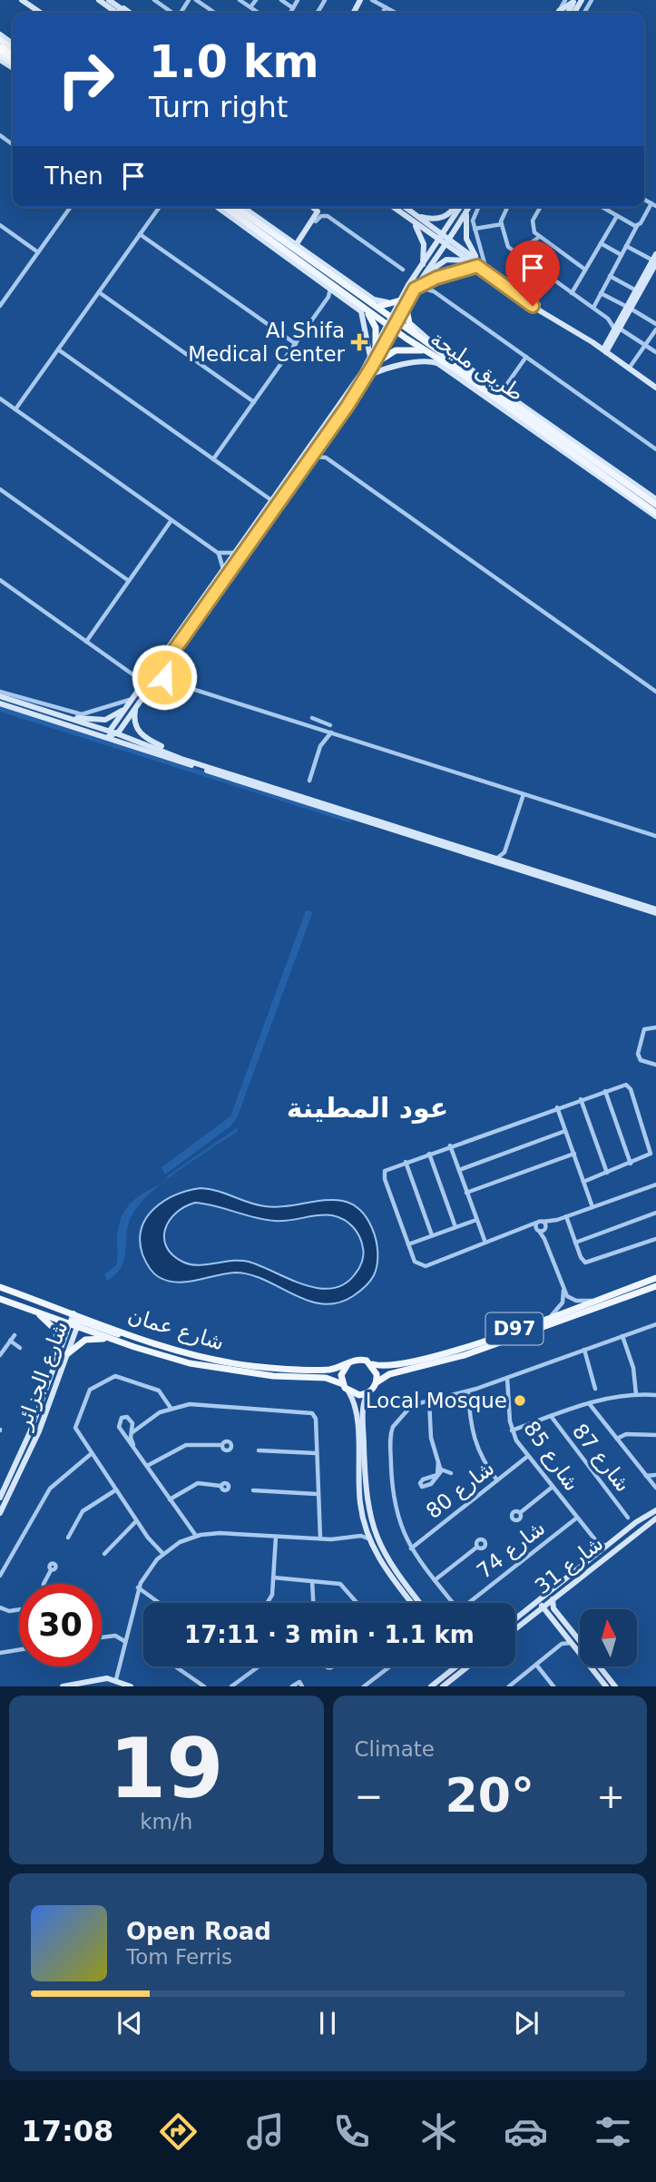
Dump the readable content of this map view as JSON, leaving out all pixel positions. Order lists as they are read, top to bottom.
{
  "streets": {
    "main road": ["طريق مليحة", "شارع عمان", "D97"],
    "street": [
      "شارع الجزائر",
      "شارع 85",
      "شارع 87",
      "شارع 80",
      "شارع 74",
      "شارع 31"
    ]
  },
  "crossings": [
    ["شارع عمان", "D97"],
    ["شارع عمان", "شارع الجزائر"],
    ["شارع 85", "شارع 80"],
    ["شارع 85", "شارع 74"],
    ["شارع 85", "شارع 31"]
  ],
  "districts": ["عود المطينة"],
  "places": {
    "health": ["Al Shifa Medical Center"],
    "other": ["Local Mosque"]
  },
  "north": "top",
  "page": {
    "turn": ["1.0 km", "Turn right"],
    "then": "Then",
    "limit": "30",
    "trip": "17:11 · 3 min · 1.1 km",
    "tile": [
      ["19", "km/h"],
      "Climate"
    ],
    "heat": ["−", "20°", "+"],
    "song": ["Open Road", "Tom Ferris"],
    "tabs": "17:08"
  }
}
